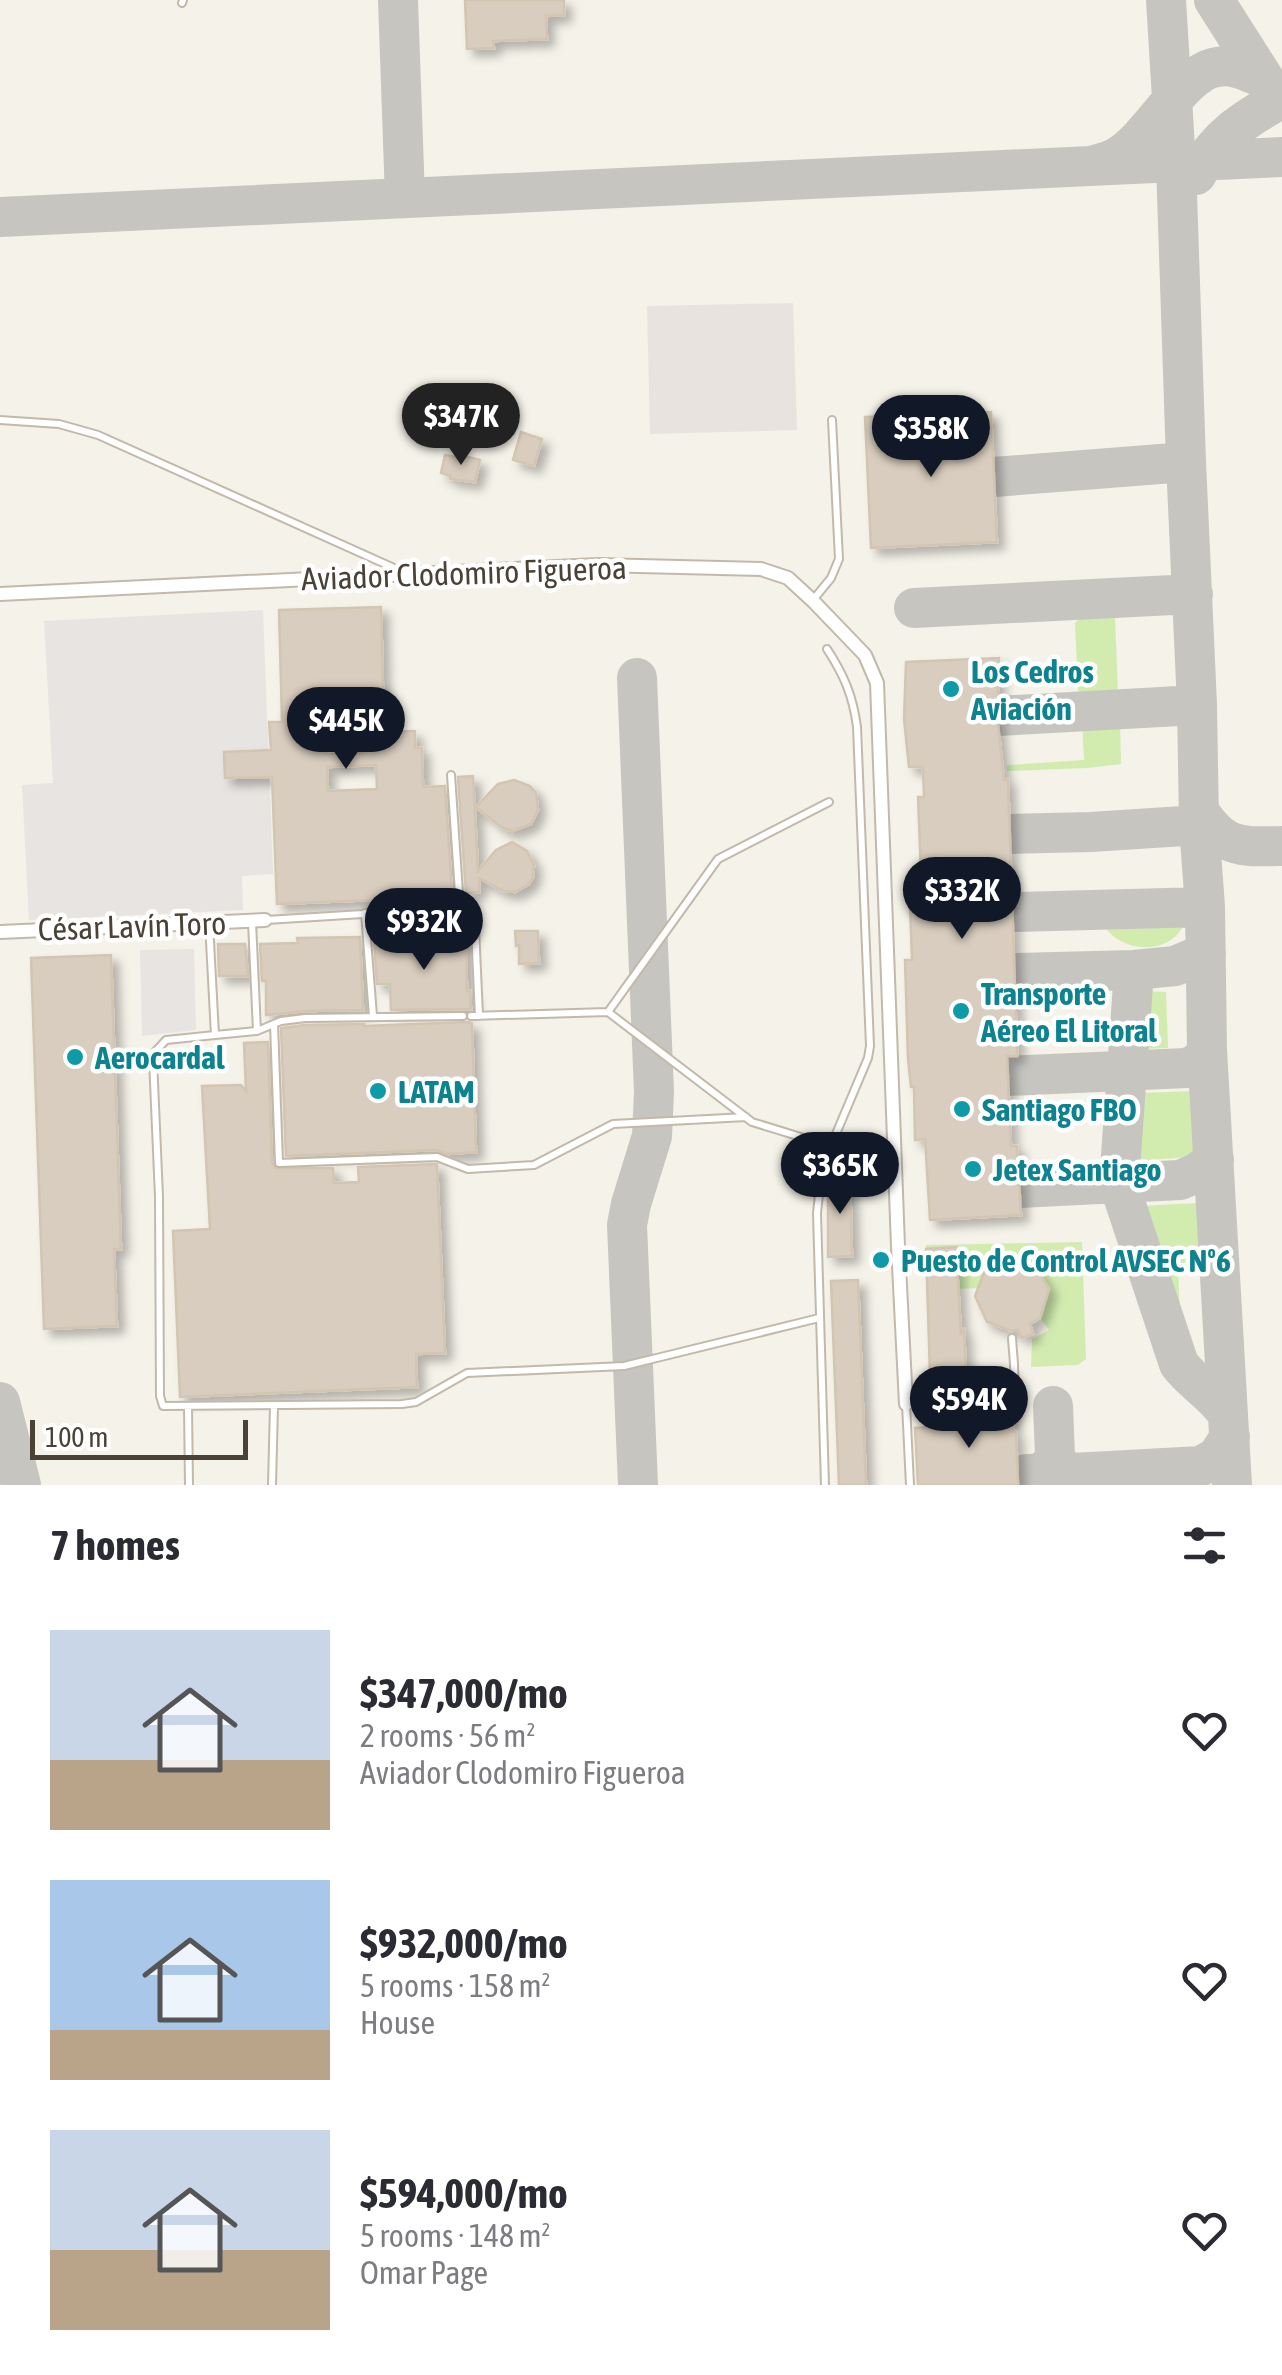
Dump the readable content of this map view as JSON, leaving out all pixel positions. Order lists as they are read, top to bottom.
{
  "streets": {
    "street": ["Aviador Clodomiro Figueroa", "César Lavín Toro"]
  },
  "places": [
    "Los Cedros Aviación",
    "Transporte Aéreo El Litoral",
    "Aerocardal",
    "LATAM",
    "Santiago FBO",
    "Jetex Santiago",
    "Puesto de Control AVSEC Nº6"
  ],
  "scale_bar": "100 m",
  "page": {
    "price": [
      "$347K",
      "$358K",
      "$445K",
      "$332K",
      "$932K",
      "$365K",
      "$594K"
    ],
    "scale": "100 m",
    "heading": "7 homes",
    "list": [
      {
        "name": "$347,000/mo",
        "note": "2 rooms · 56 m² · Aviador Clodomiro Figueroa"
      },
      {
        "name": "$932,000/mo",
        "note": "5 rooms · 158 m² · House"
      },
      {
        "name": "$594,000/mo",
        "note": "5 rooms · 148 m² · Omar Page"
      }
    ]
  }
}
